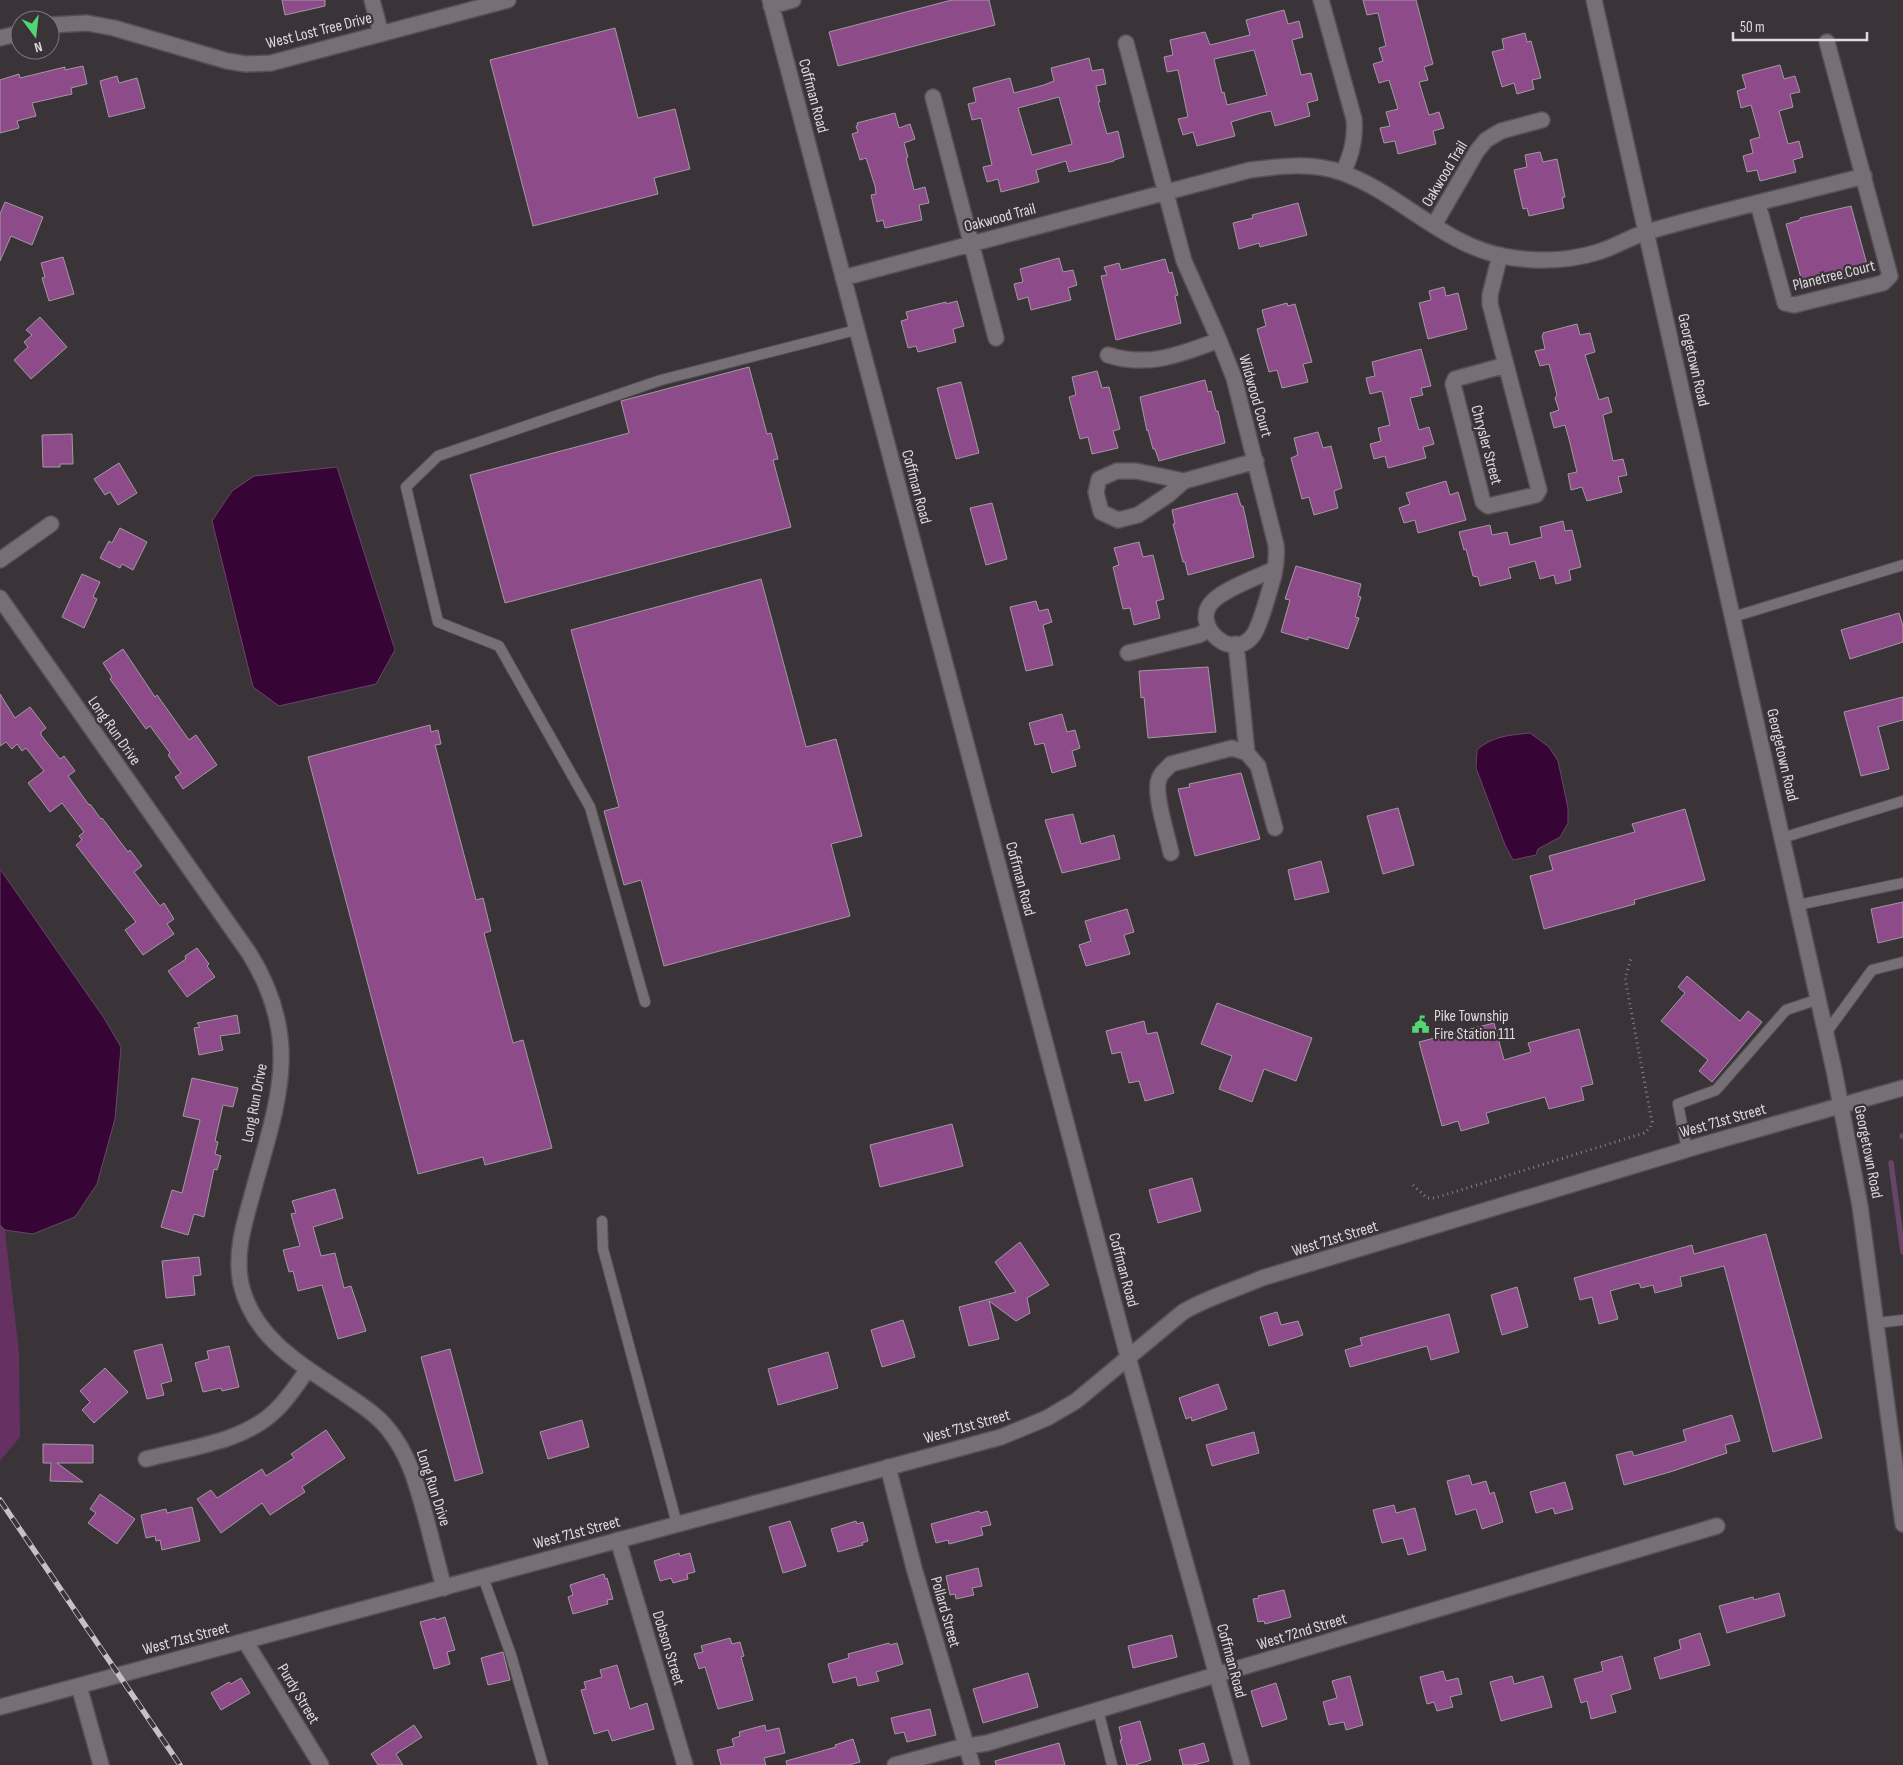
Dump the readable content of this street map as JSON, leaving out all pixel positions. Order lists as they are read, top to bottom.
{
  "streets": {
    "street": [
      "West Lost Tree Drive",
      "Coffman Road",
      "Oakwood Trail",
      "Planetree Court",
      "Georgetown Road",
      "Wildwood Court",
      "Chrysler Street",
      "Long Run Drive",
      "West 71st Street",
      "Pollard Street",
      "West 72nd Street",
      "Dobson Street",
      "Purdy Street"
    ]
  },
  "crossings": [
    ["Coffman Road", "Oakwood Trail"],
    ["Coffman Road", "West 71st Street"],
    ["Coffman Road", "West 72nd Street"],
    ["Oakwood Trail", "Georgetown Road"],
    ["Oakwood Trail", "Wildwood Court"],
    ["Oakwood Trail", "Chrysler Street"],
    ["Georgetown Road", "West 71st Street"],
    ["Long Run Drive", "West 71st Street"],
    ["West 71st Street", "Pollard Street"],
    ["West 71st Street", "Dobson Street"],
    ["West 71st Street", "Purdy Street"],
    ["Pollard Street", "West 72nd Street"]
  ],
  "places": {
    "public building": ["Pike Township Fire Station 111"]
  },
  "scale_bar": "50 m",
  "north": "bottom"
}
